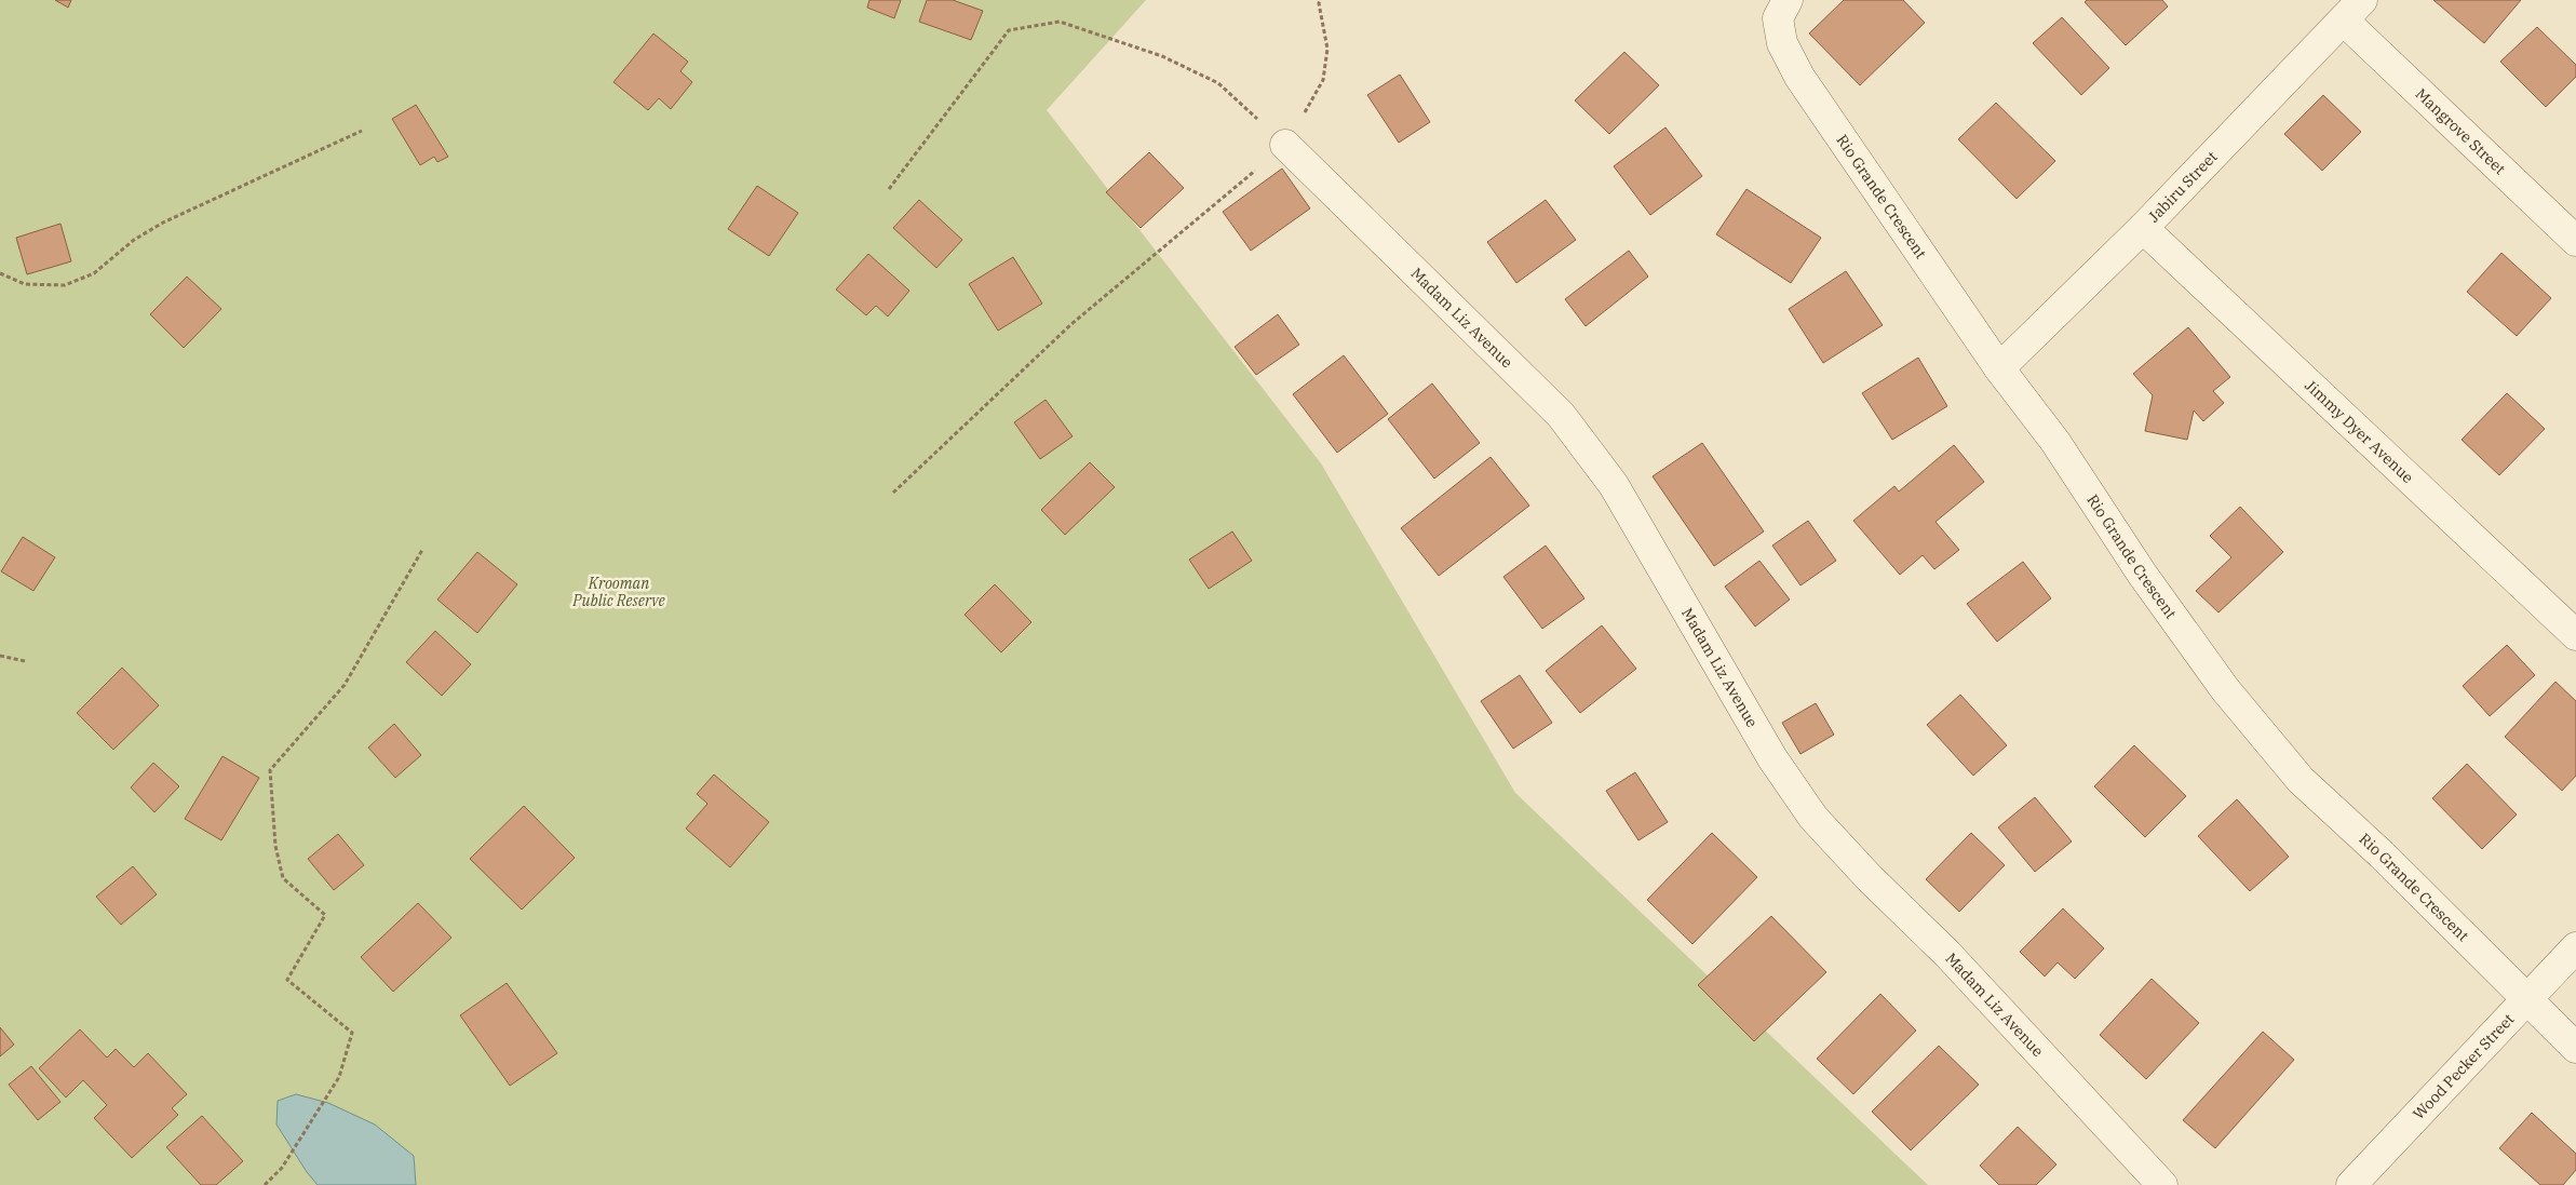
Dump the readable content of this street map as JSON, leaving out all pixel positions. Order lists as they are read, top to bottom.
{
  "streets": {
    "street": [
      "Mangrove Street",
      "Jabiru Street",
      "Rio Grande Crescent",
      "Madam Liz Avenue",
      "Jimmy Dyer Avenue",
      "Wood Pecker Street"
    ]
  },
  "crossings": [
    ["Mangrove Street", "Jabiru Street"],
    ["Jabiru Street", "Rio Grande Crescent"],
    ["Jabiru Street", "Jimmy Dyer Avenue"],
    ["Rio Grande Crescent", "Wood Pecker Street"]
  ],
  "parks": ["Krooman Public Reserve"]
}
